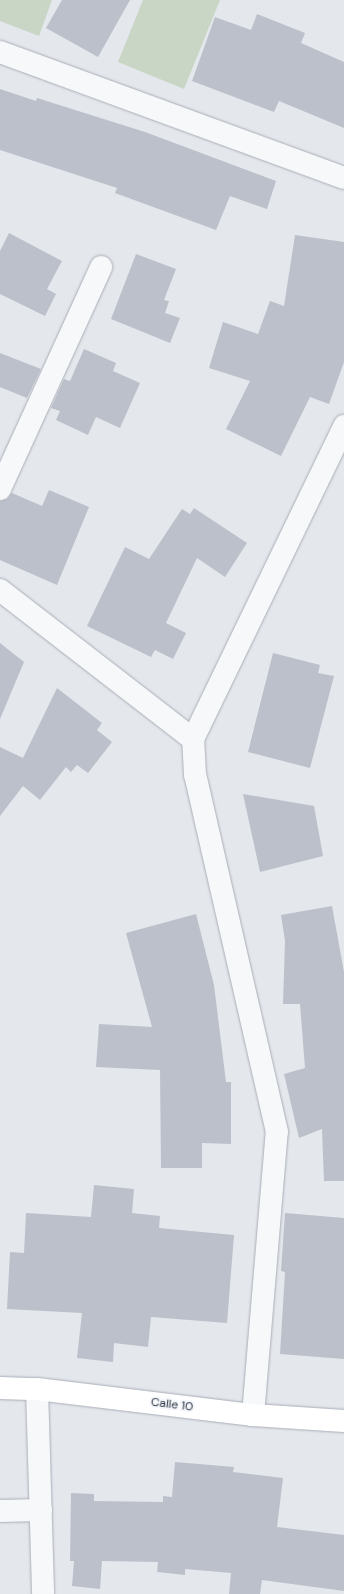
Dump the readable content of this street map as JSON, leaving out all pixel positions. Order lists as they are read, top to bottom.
{
  "streets": {
    "main road": ["Calle 10"]
  }
}
